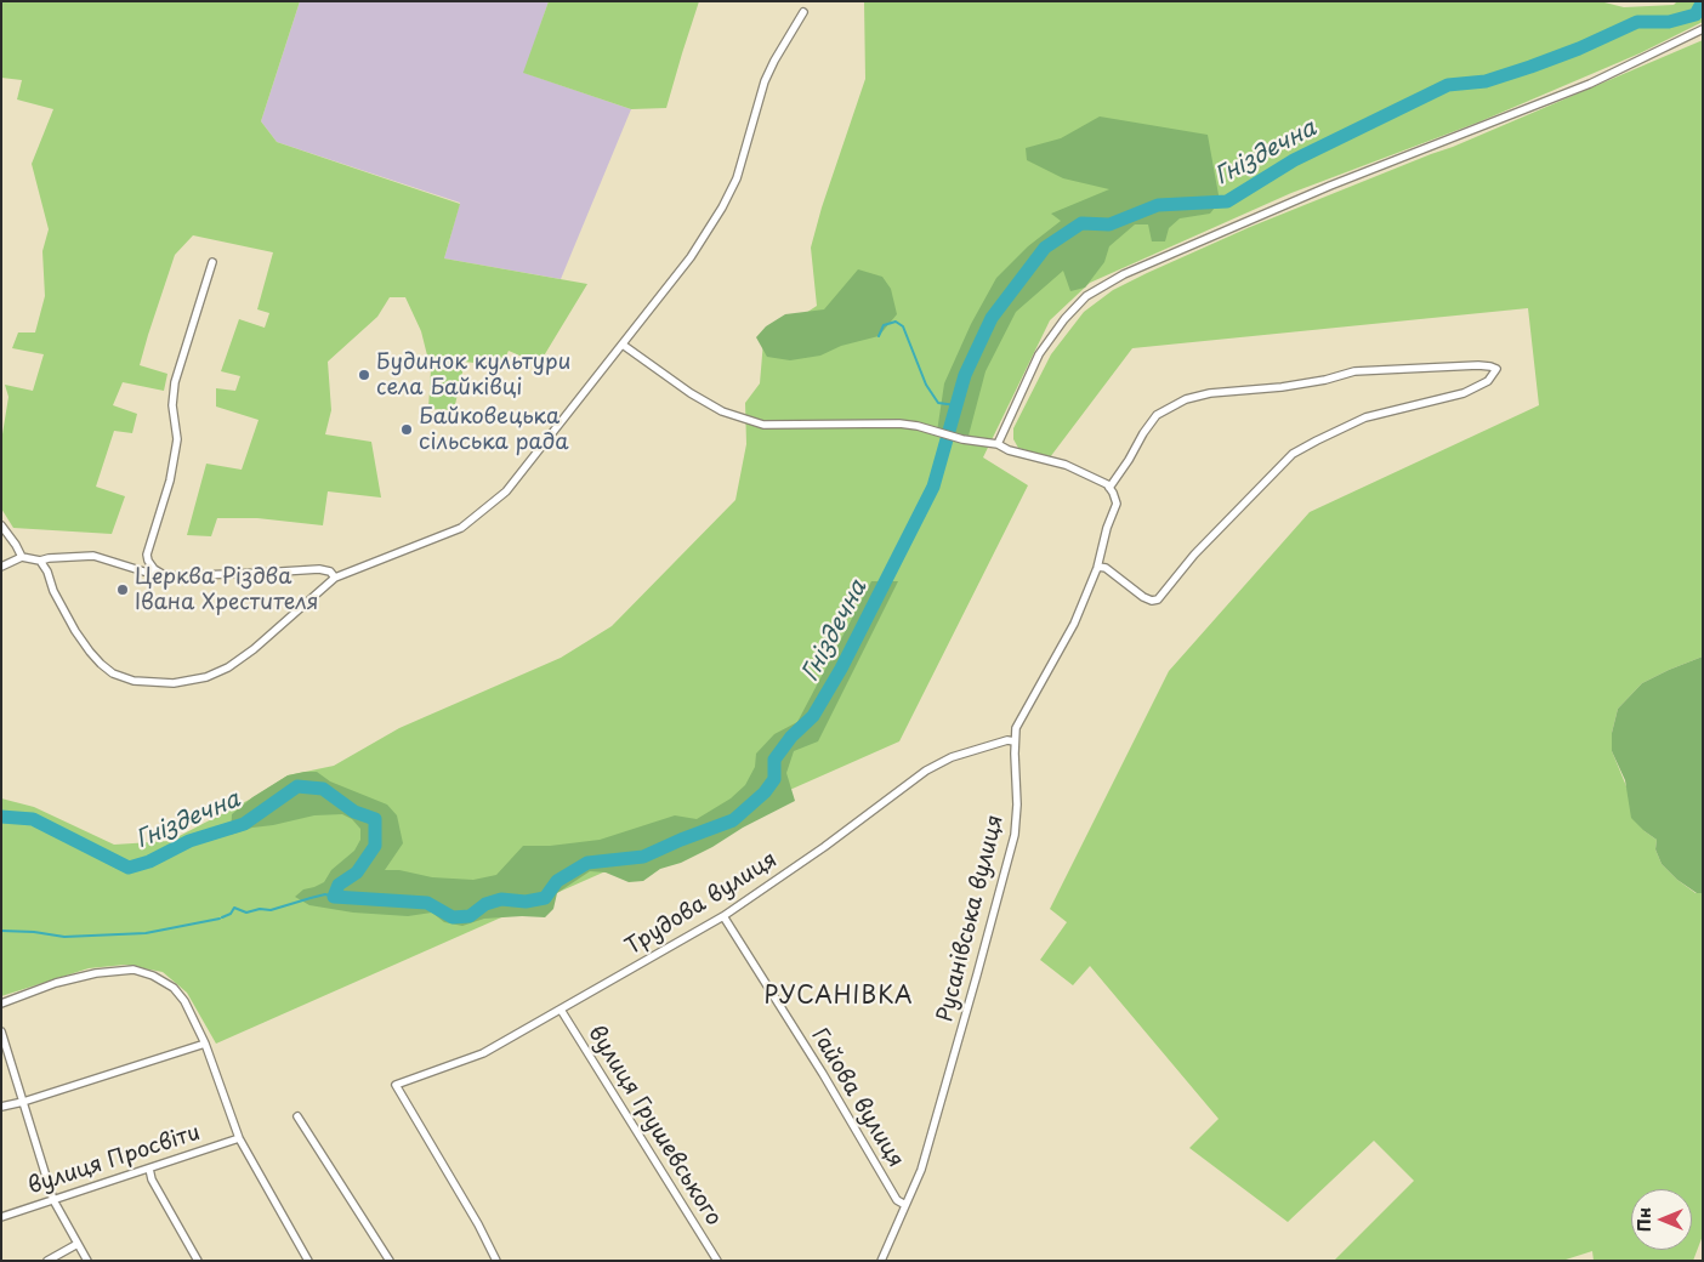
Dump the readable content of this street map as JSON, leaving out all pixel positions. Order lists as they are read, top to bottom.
{
  "streets": {
    "street": [
      "Трудова вулиця",
      "Русанівська вулиця",
      "Гайова вулиця",
      "вулиця Грушевського",
      "вулиця Просвіти"
    ]
  },
  "crossings": [
    ["Трудова вулиця", "Русанівська вулиця"],
    ["Трудова вулиця", "Гайова вулиця"],
    ["Трудова вулиця", "вулиця Грушевського"],
    ["Русанівська вулиця", "Гайова вулиця"]
  ],
  "districts": ["РУСАНІВКА"],
  "water": ["Гніздечна"],
  "places": ["Будинок культури села Байківці", "Байковецька сільська рада", "Церква Різдва Івана Хрестителя"],
  "north": "left"
}
